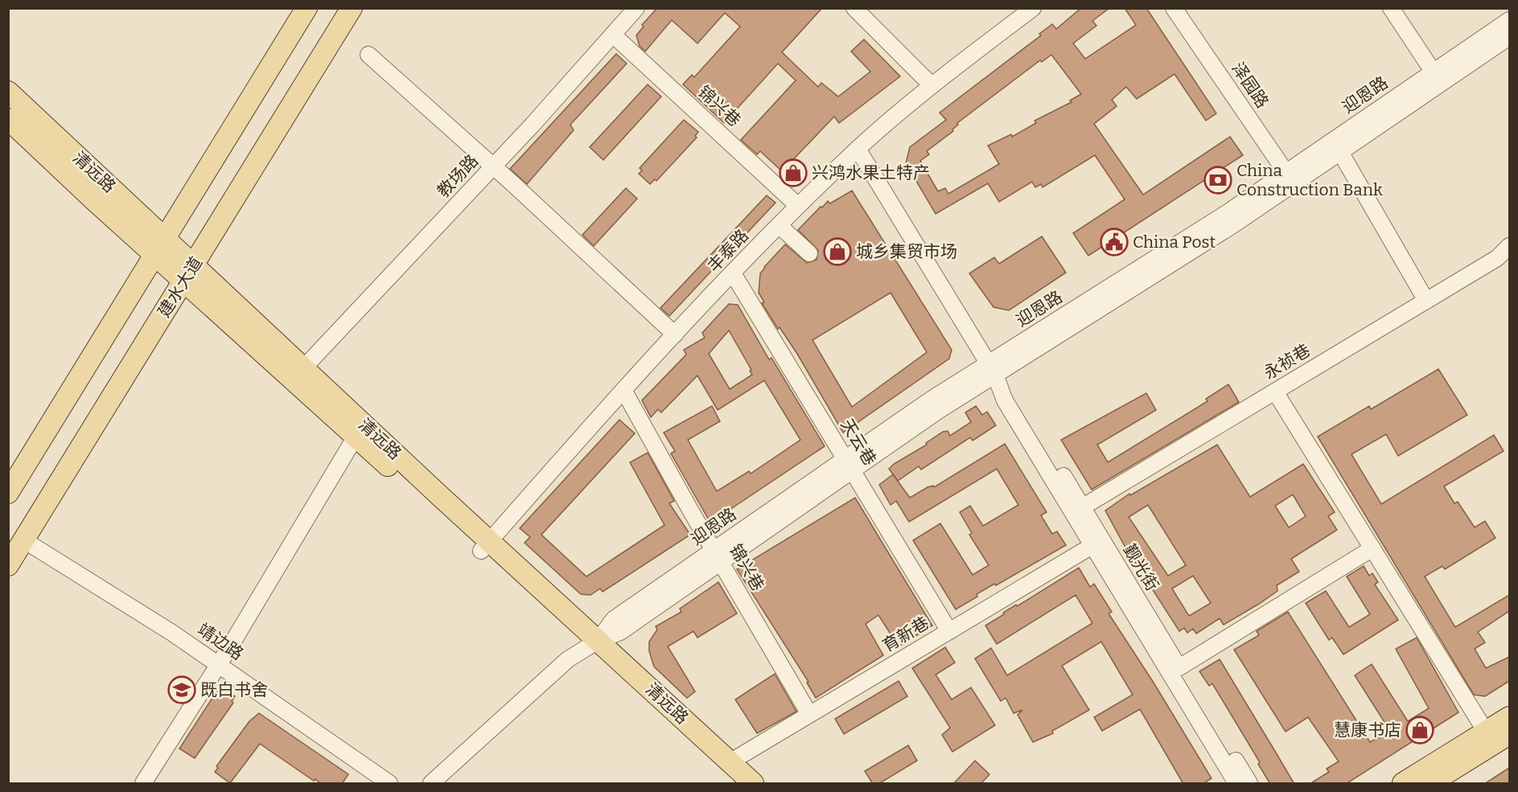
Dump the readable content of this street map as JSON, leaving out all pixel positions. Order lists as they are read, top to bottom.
{
  "streets": {
    "main road": ["清远路", "建水大道"],
    "street": [
      "泽园路",
      "迎恩路",
      "锦兴巷",
      "教场路",
      "丰泰路",
      "永祯巷",
      "天云巷",
      "觐光街",
      "育新巷",
      "靖边路"
    ]
  },
  "crossings": [
    ["泽园路", "迎恩路"],
    ["迎恩路", "锦兴巷"],
    ["迎恩路", "清远路"],
    ["迎恩路", "天云巷"],
    ["迎恩路", "觐光街"],
    ["锦兴巷", "教场路"],
    ["锦兴巷", "丰泰路"],
    ["锦兴巷", "育新巷"],
    ["清远路", "教场路"],
    ["清远路", "丰泰路"],
    ["清远路", "建水大道"],
    ["清远路", "育新巷"],
    ["丰泰路", "天云巷"],
    ["丰泰路", "觐光街"],
    ["建水大道", "靖边路"],
    ["永祯巷", "觐光街"],
    ["天云巷", "育新巷"],
    ["觐光街", "育新巷"]
  ],
  "places": {
    "shop": ["兴鸿水果土特产", "城乡集贸市场", "慧康书店"],
    "bank": ["China Construction Bank"],
    "public building": ["China Post"],
    "school or university": ["既白书舍"]
  }
}
